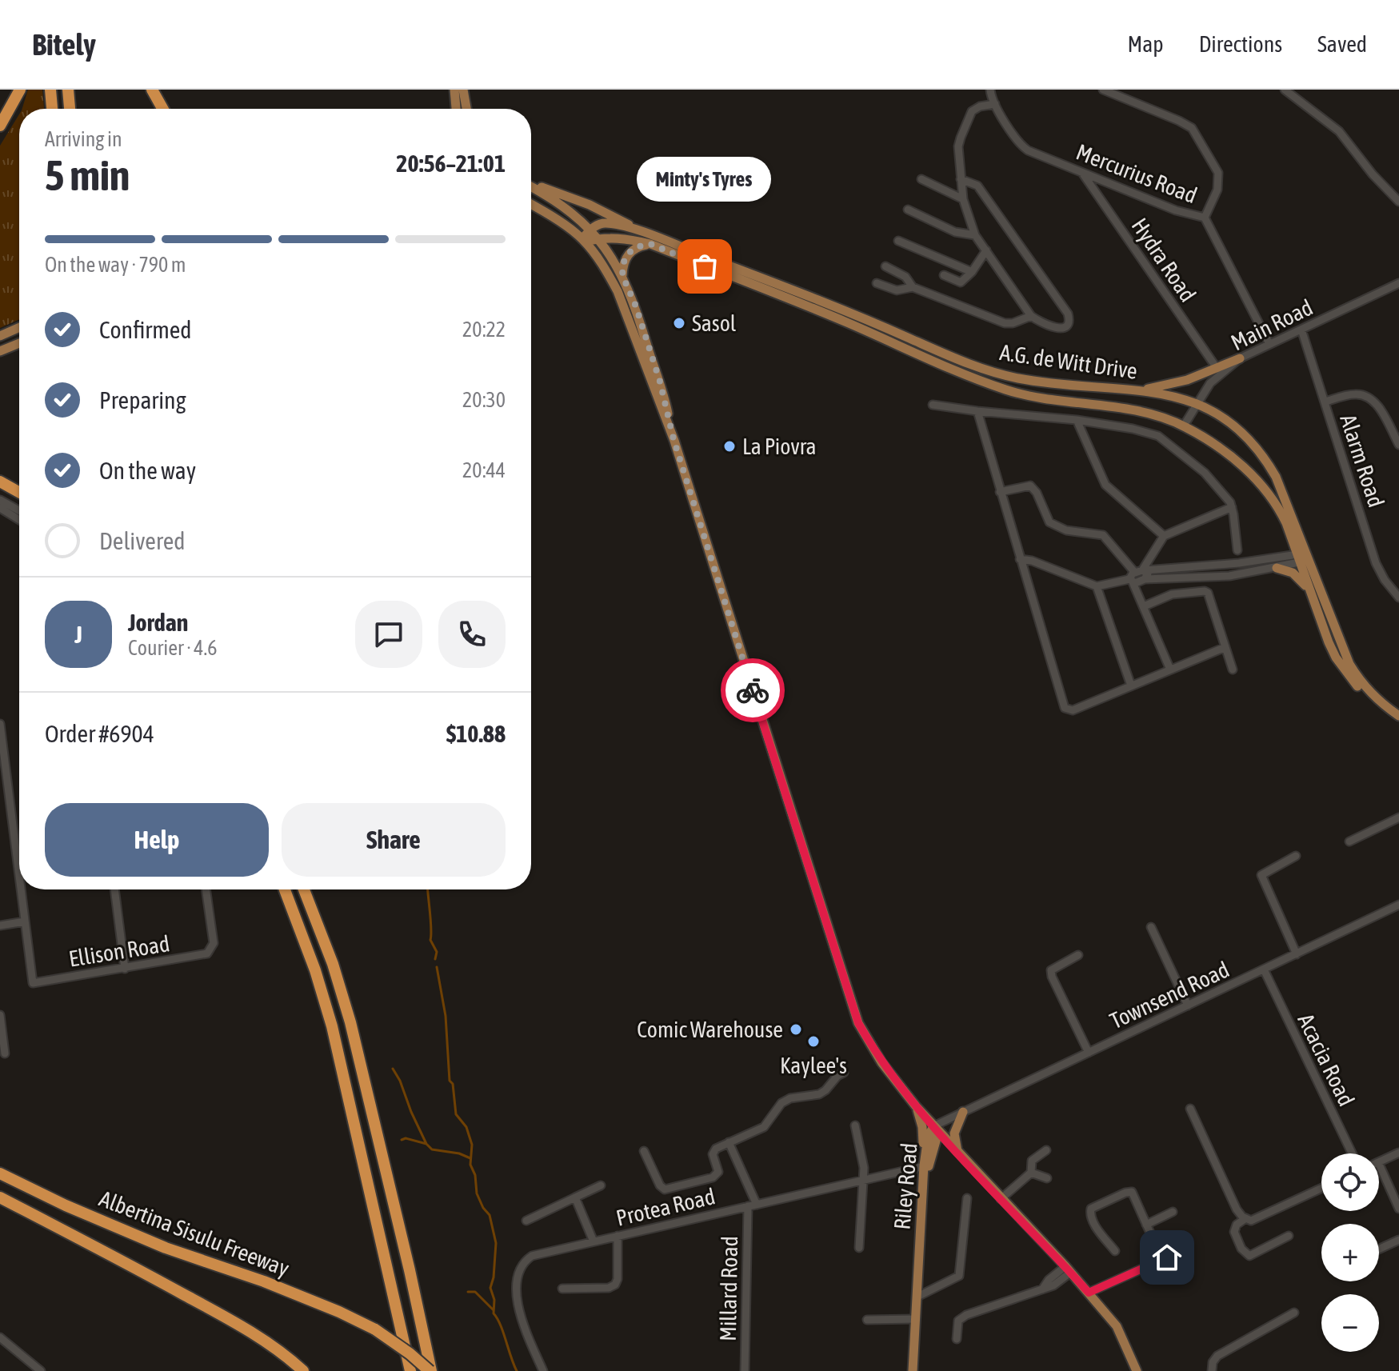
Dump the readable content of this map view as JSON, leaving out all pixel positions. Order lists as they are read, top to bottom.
{
  "streets": {
    "highway": ["Albertina Sisulu Freeway"],
    "main road": ["A.G. de Witt Drive", "Riley Road"],
    "street": [
      "Mercurius Road",
      "Hydra Road",
      "Main Road",
      "Alarm Road",
      "Ellison Road",
      "Townsend Road",
      "Acacia Road",
      "Protea Road",
      "Millard Road"
    ]
  },
  "crossings": [
    ["Mercurius Road", "Hydra Road"],
    ["Mercurius Road", "Main Road"],
    ["Main Road", "A.G. de Witt Drive"],
    ["Main Road", "Alarm Road"],
    ["Townsend Road", "Acacia Road"],
    ["Townsend Road", "Riley Road"],
    ["Riley Road", "Protea Road"],
    ["Protea Road", "Millard Road"]
  ],
  "places": [
    "Minty's Tyres",
    "Sasol",
    "La Piovra",
    "Comic Warehouse",
    "Kaylee's"
  ],
  "page": {
    "header": "Bitely",
    "nav": ["Map", "Directions", "Saved"],
    "heading": ["5 min", "Arriving in", "20:56–21:01"],
    "panel": [
      "Jordan",
      "Courier · 4.6",
      "Order #6904",
      "$10.88"
    ],
    "bubble": "Minty's Tyres",
    "bar": "On the way · 790 m",
    "list": [
      ["Confirmed", "20:22"],
      ["Preparing", "20:30"],
      ["On the way", "20:44"],
      "Delivered"
    ],
    "round": "J",
    "buttons": ["Help", "Share"],
    "map_buttons": ["+", "−"]
  }
}
